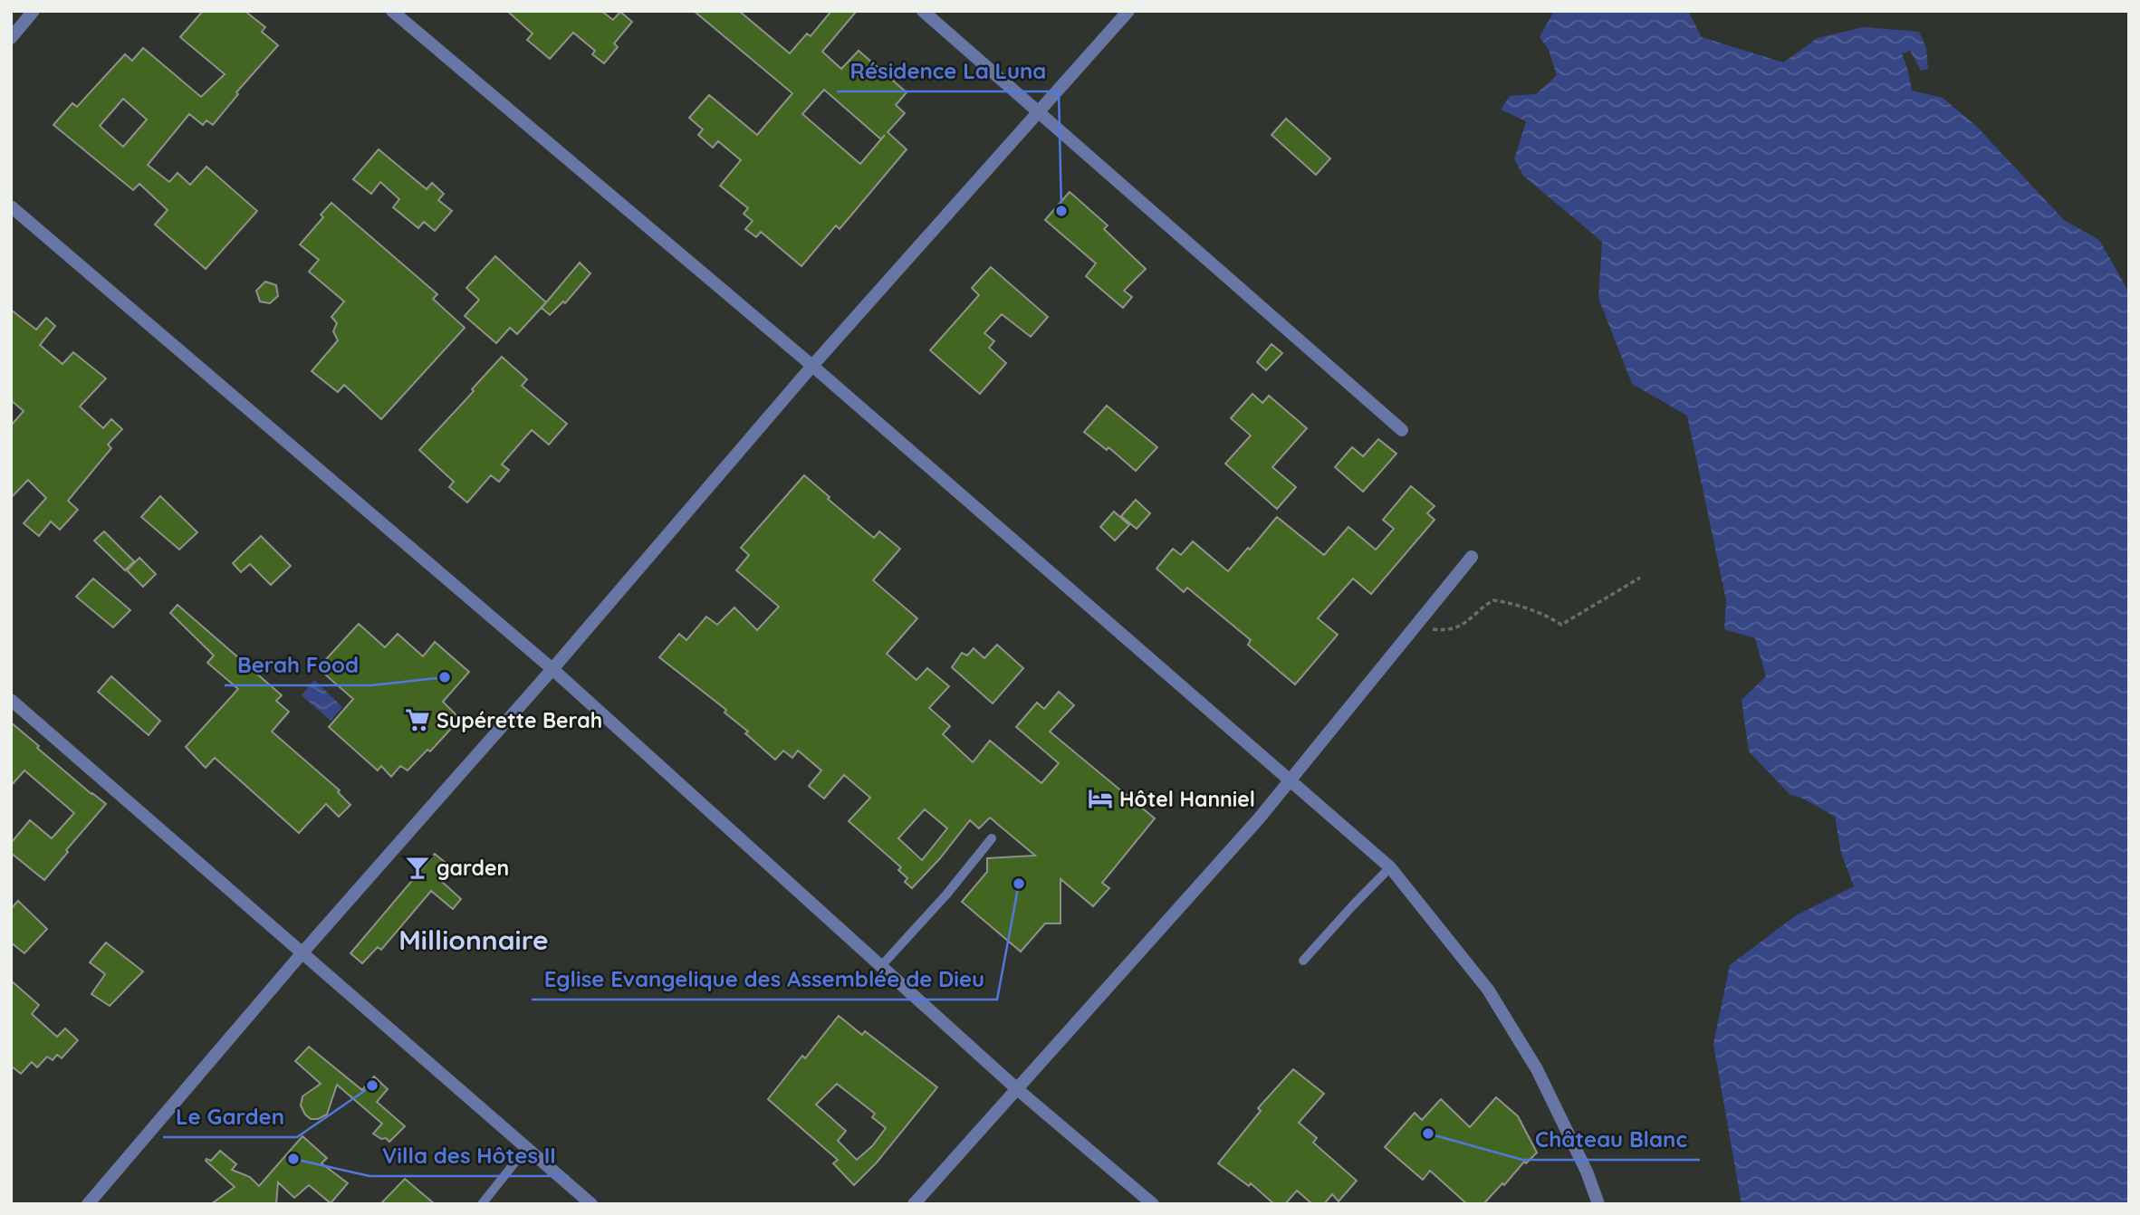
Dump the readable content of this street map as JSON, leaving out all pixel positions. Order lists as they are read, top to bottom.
{
  "districts": ["Millionnaire"],
  "places": {
    "other": [
      "Résidence La Luna",
      "Berah Food",
      "Eglise Evangelique des Assemblée de Dieu",
      "Le Garden",
      "Château Blanc",
      "Villa des Hôtes II"
    ],
    "supermarket": ["Supérette Berah"],
    "hotel": ["Hôtel Hanniel"],
    "bar": ["garden"]
  }
}
